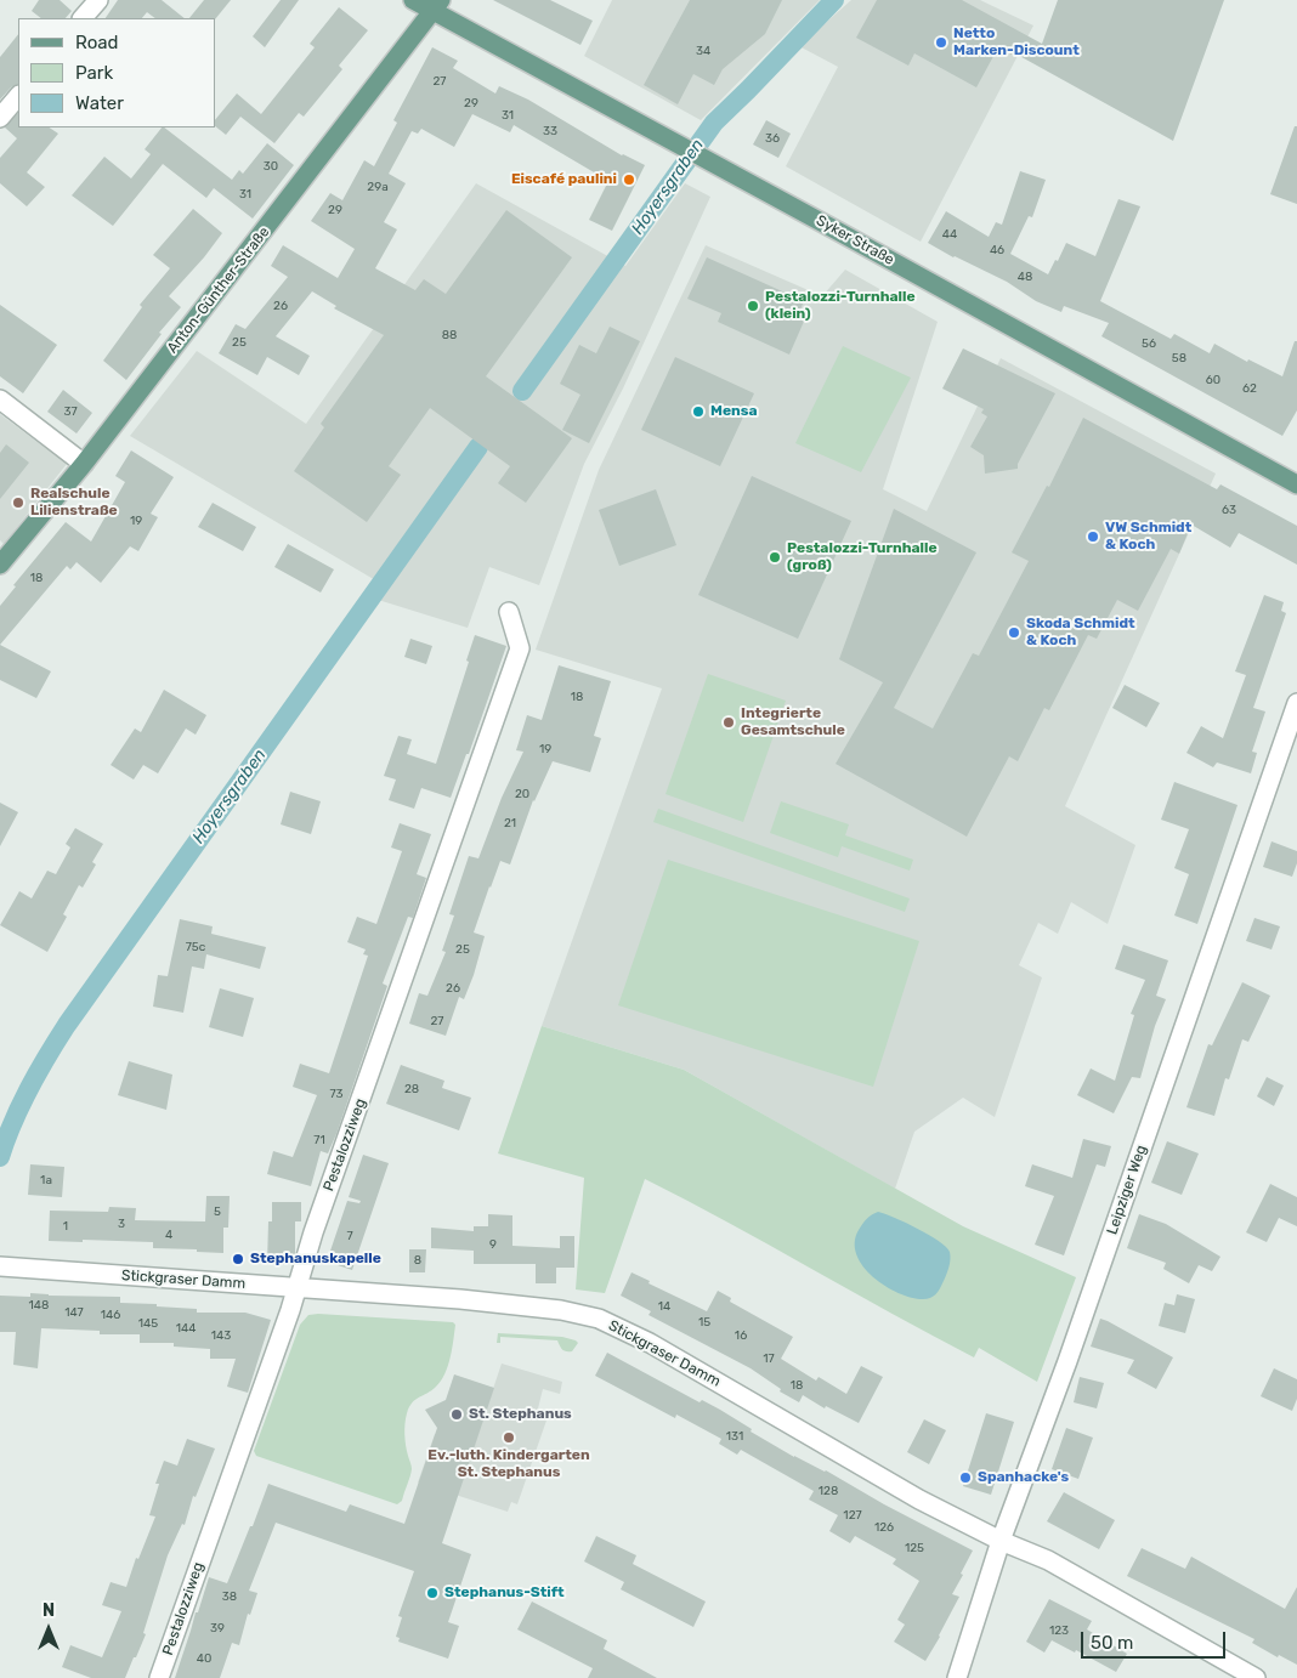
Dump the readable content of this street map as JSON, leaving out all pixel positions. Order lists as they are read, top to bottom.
{
  "streets": {
    "main road": ["Syker Straße", "Anton-Günther-Straße"],
    "street": ["Pestalozziweg", "Leipziger Weg", "Stickgraser Damm"]
  },
  "crossings": [
    ["Syker Straße", "Anton-Günther-Straße"],
    ["Pestalozziweg", "Stickgraser Damm"],
    ["Leipziger Weg", "Stickgraser Damm"]
  ],
  "water": ["Hoyersgraben"],
  "places": [
    "Netto Marken-Discount",
    "Eiscafé paulini",
    "Pestalozzi-Turnhalle (klein)",
    "Mensa",
    "Realschule Lilienstraße",
    "VW Schmidt & Koch",
    "Pestalozzi-Turnhalle (groß)",
    "Skoda Schmidt & Koch",
    "Integrierte Gesamtschule",
    "Stephanuskapelle",
    "St. Stephanus",
    "Ev.-luth. Kindergarten St. Stephanus",
    "Spanhacke's",
    "Stephanus-Stift"
  ],
  "house_numbers": [
    "34",
    "27",
    "29",
    "31",
    "33",
    "36",
    "30",
    "29a",
    "31",
    "29",
    "44",
    "46",
    "48",
    "26",
    "88",
    "25",
    "56",
    "58",
    "60",
    "62",
    "37",
    "63",
    "19",
    "18",
    "18",
    "19",
    "20",
    "21",
    "75c",
    "25",
    "26",
    "27",
    "28",
    "73",
    "71",
    "1a",
    "5",
    "3",
    "1",
    "4",
    "7",
    "9",
    "8",
    "148",
    "14",
    "147",
    "146",
    "15",
    "145",
    "144",
    "143",
    "16",
    "17",
    "18",
    "131",
    "128",
    "127",
    "126",
    "125",
    "38",
    "39",
    "123",
    "40"
  ],
  "legend": ["Road", "Park", "Water"],
  "scale_bar": "50 m",
  "north": "top"
}
